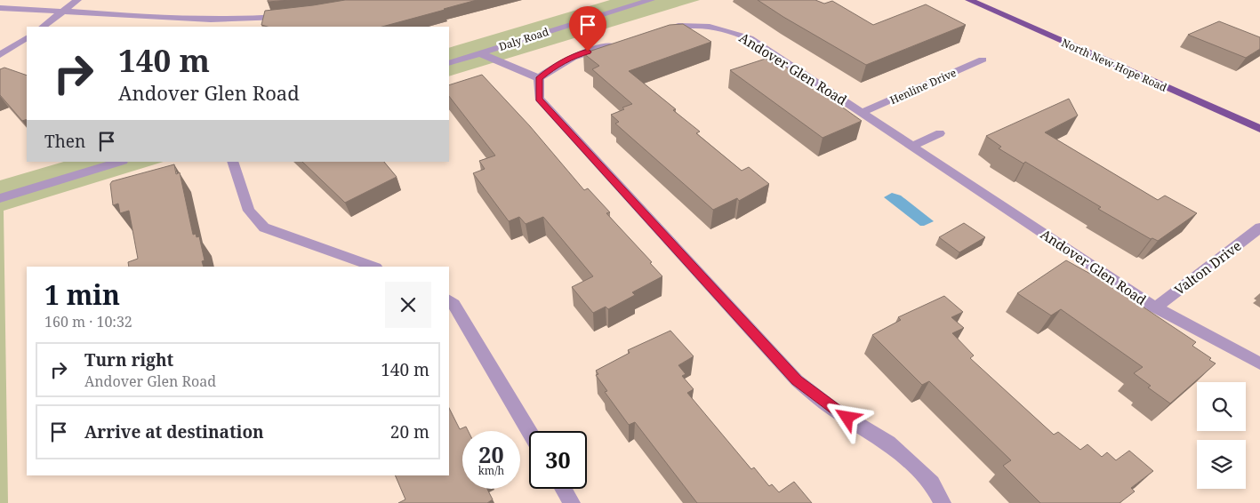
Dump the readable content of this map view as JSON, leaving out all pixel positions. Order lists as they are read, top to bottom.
{
  "streets": {
    "main road": ["North New Hope Road"],
    "street": [
      "Daly Road",
      "Andover Glen Road",
      "Henline Drive",
      "Valton Drive"
    ]
  },
  "crossings": [
    ["Andover Glen Road", "Henline Drive"],
    ["Andover Glen Road", "Valton Drive"]
  ],
  "page": {
    "turn": ["140 m", "Andover Glen Road"],
    "then": "Then",
    "heading": ["1 min", "160 m · 10:32"],
    "list": [
      {
        "name": "Turn right",
        "note": "Andover Glen Road",
        "value": "140 m"
      },
      {
        "name": "Arrive at destination",
        "value": "20 m"
      }
    ],
    "speed": "20 km/h",
    "limit": "30"
  }
}
